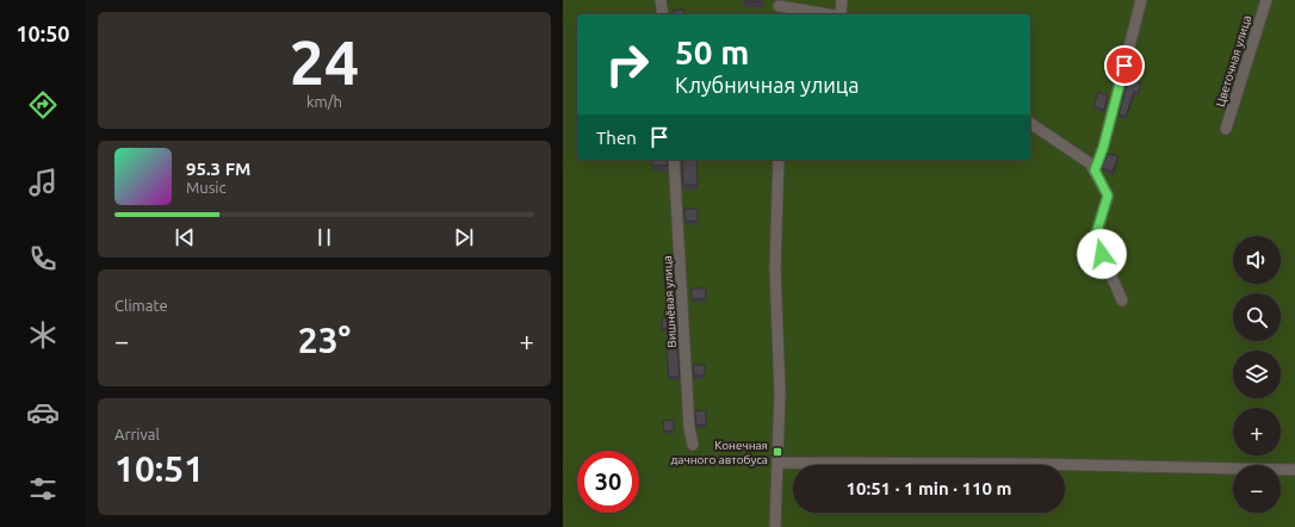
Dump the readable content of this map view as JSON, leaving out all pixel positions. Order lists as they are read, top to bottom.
{
  "streets": {
    "street": ["Цветочная улица", "Вишнёвая улица"]
  },
  "places": {
    "transit": ["Конечная дачного автобуса"]
  },
  "page": {
    "tabs": "10:50",
    "tile": [
      ["24", "km/h"],
      "Climate",
      ["Arrival", "10:51"]
    ],
    "turn": ["50 m", "Клубничная улица"],
    "then": "Then",
    "song": ["95.3 FM", "Music"],
    "map_buttons": ["+", "−"],
    "heat": ["−", "23°", "+"],
    "limit": "30",
    "trip": "10:51 · 1 min · 110 m"
  }
}
